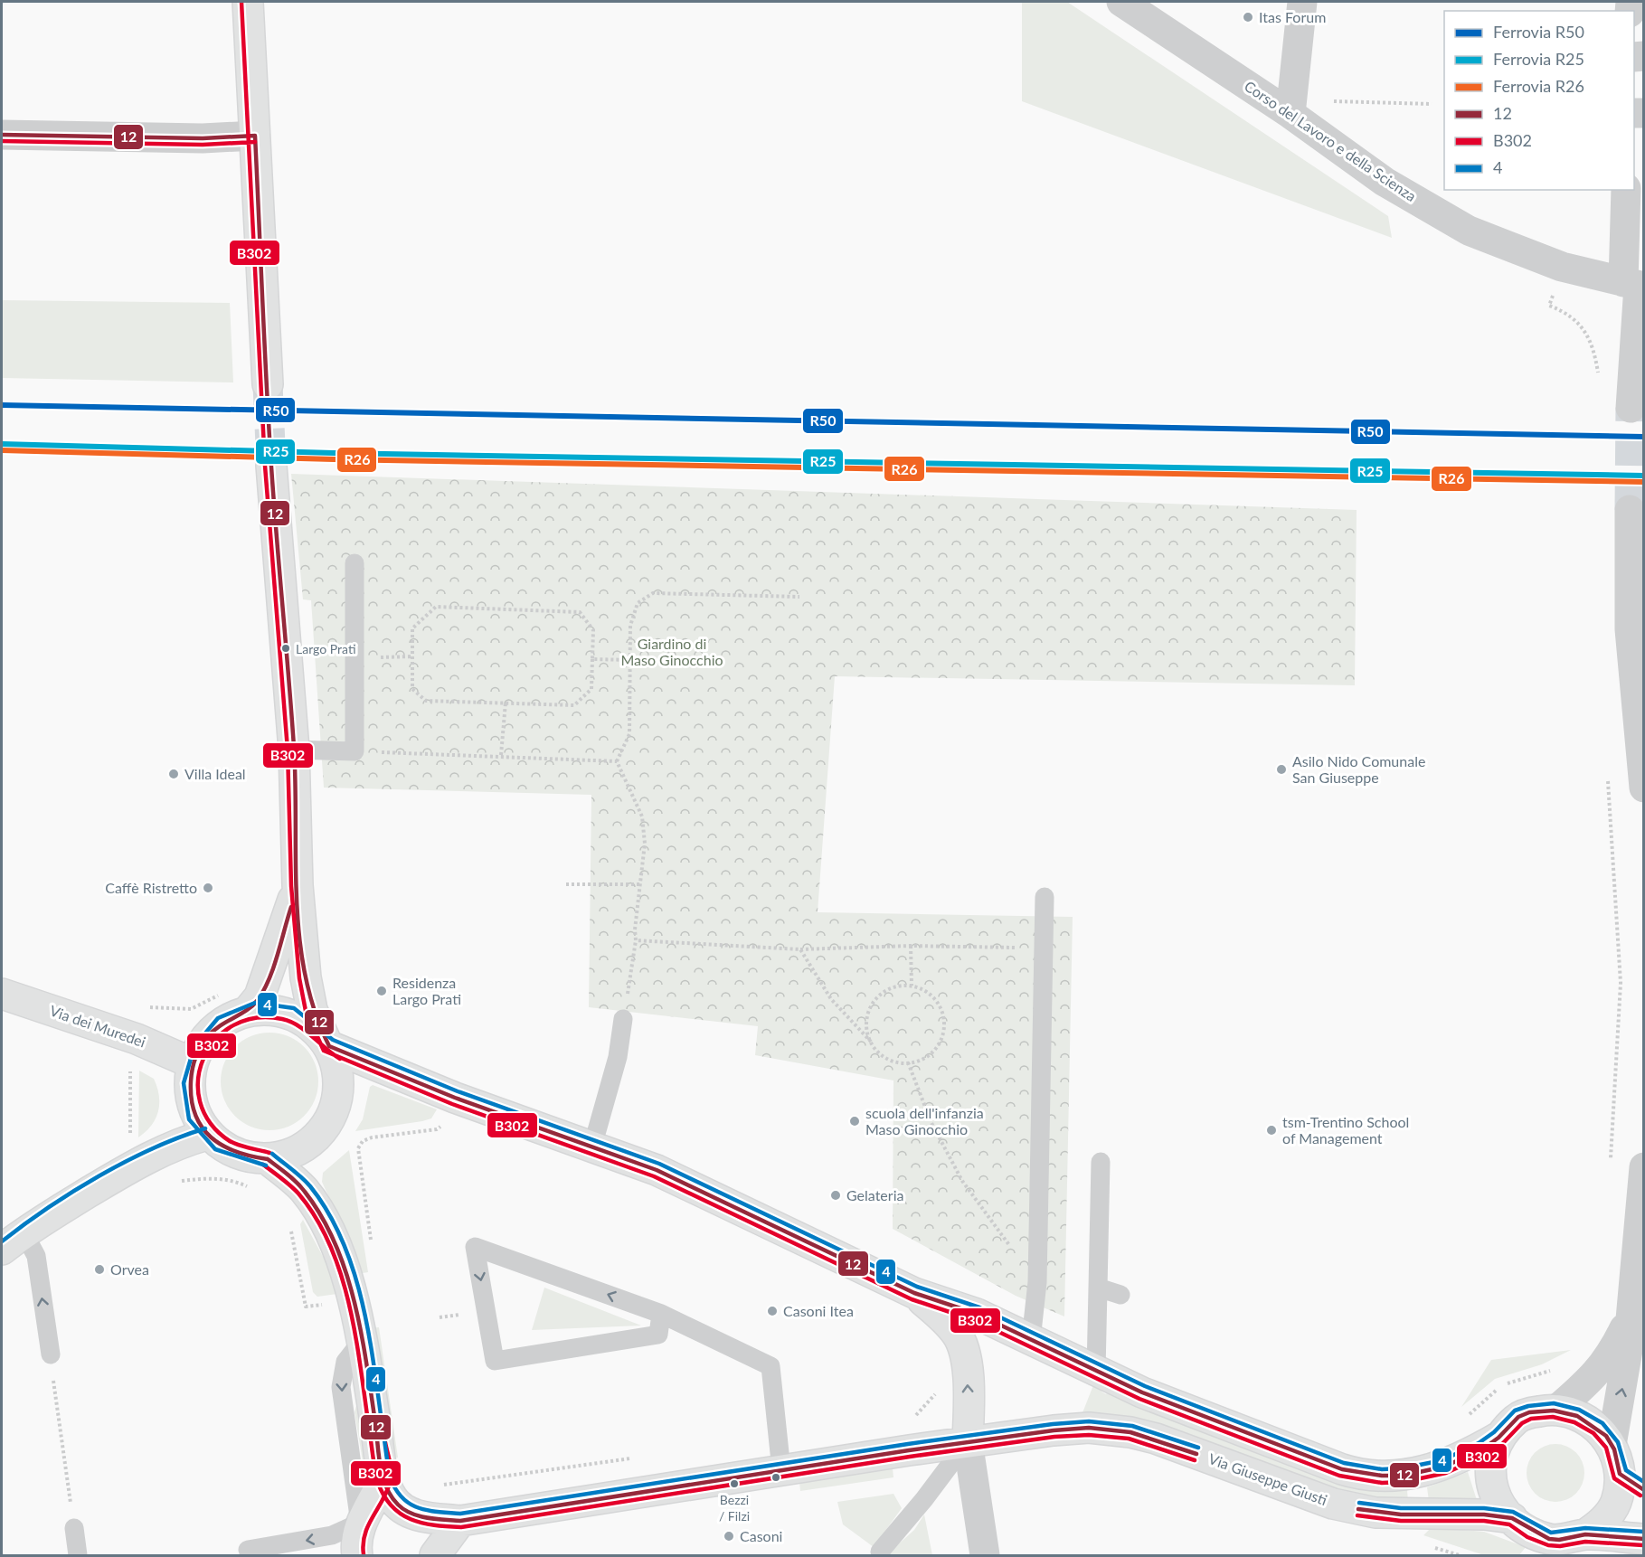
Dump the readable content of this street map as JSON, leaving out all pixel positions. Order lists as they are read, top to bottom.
{
  "streets": {
    "street": ["Corso del Lavoro e della Scienza", "Via dei Muredei", "Via Giuseppe Giusti"]
  },
  "crossings": [
    ["Via dei Muredei", "Via Giuseppe Giusti"]
  ],
  "parks": ["Giardino di Maso Ginocchio"],
  "places": [
    "Itas Forum",
    "Largo Prati",
    "Asilo Nido Comunale San Giuseppe",
    "Villa Ideal",
    "Caffè Ristretto",
    "Residenza Largo Prati",
    "scuola dell'infanzia Maso Ginocchio",
    "tsm-Trentino School of Management",
    "Gelateria",
    "Orvea",
    "Casoni Itea",
    "Bezzi / Filzi",
    "Casoni"
  ],
  "lines": [
    "transit line B302",
    "transit line 12",
    "rail line R50",
    "rail line R25",
    "rail line R26",
    "transit line 4"
  ],
  "legend": [
    "Ferrovia R50",
    "Ferrovia R25",
    "Ferrovia R26",
    "12",
    "B302",
    "4"
  ]
}
